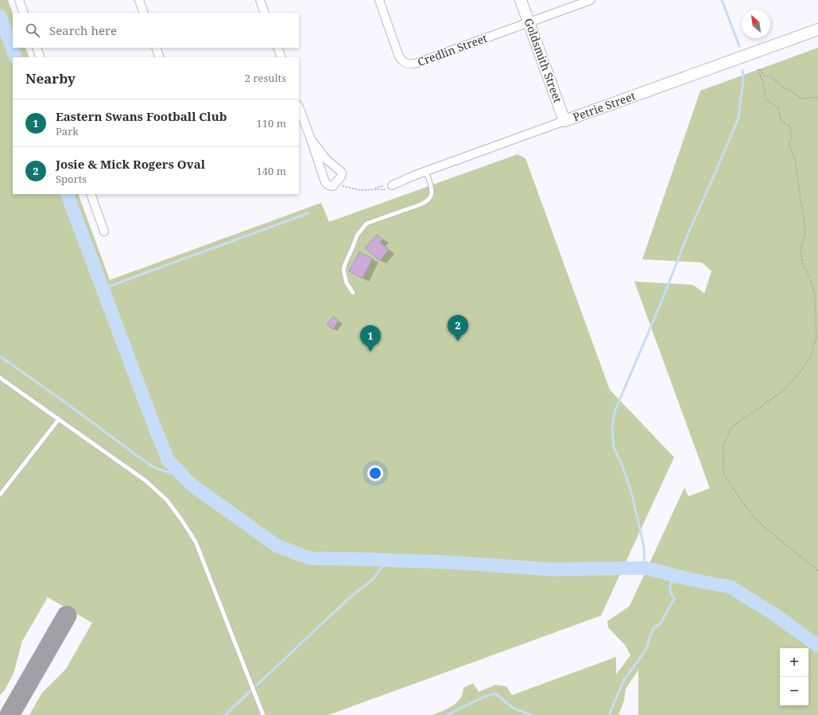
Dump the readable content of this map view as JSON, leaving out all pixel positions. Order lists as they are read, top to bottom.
{
  "streets": {
    "street": ["Credlin Street", "Goldsmith Street", "Petrie Street"]
  },
  "crossings": [
    ["Credlin Street", "Goldsmith Street"],
    ["Goldsmith Street", "Petrie Street"]
  ],
  "north": "top left",
  "page": {
    "search": "Search here",
    "heading": ["Nearby", "2 results"],
    "list": [
      {
        "mark": "1",
        "name": "Eastern Swans Football Club",
        "note": "Park",
        "value": "110 m"
      },
      {
        "mark": "2",
        "name": "Josie & Mick Rogers Oval",
        "note": "Sports",
        "value": "140 m"
      }
    ],
    "pins": ["2", "1"],
    "map_buttons": ["+", "−"]
  }
}
